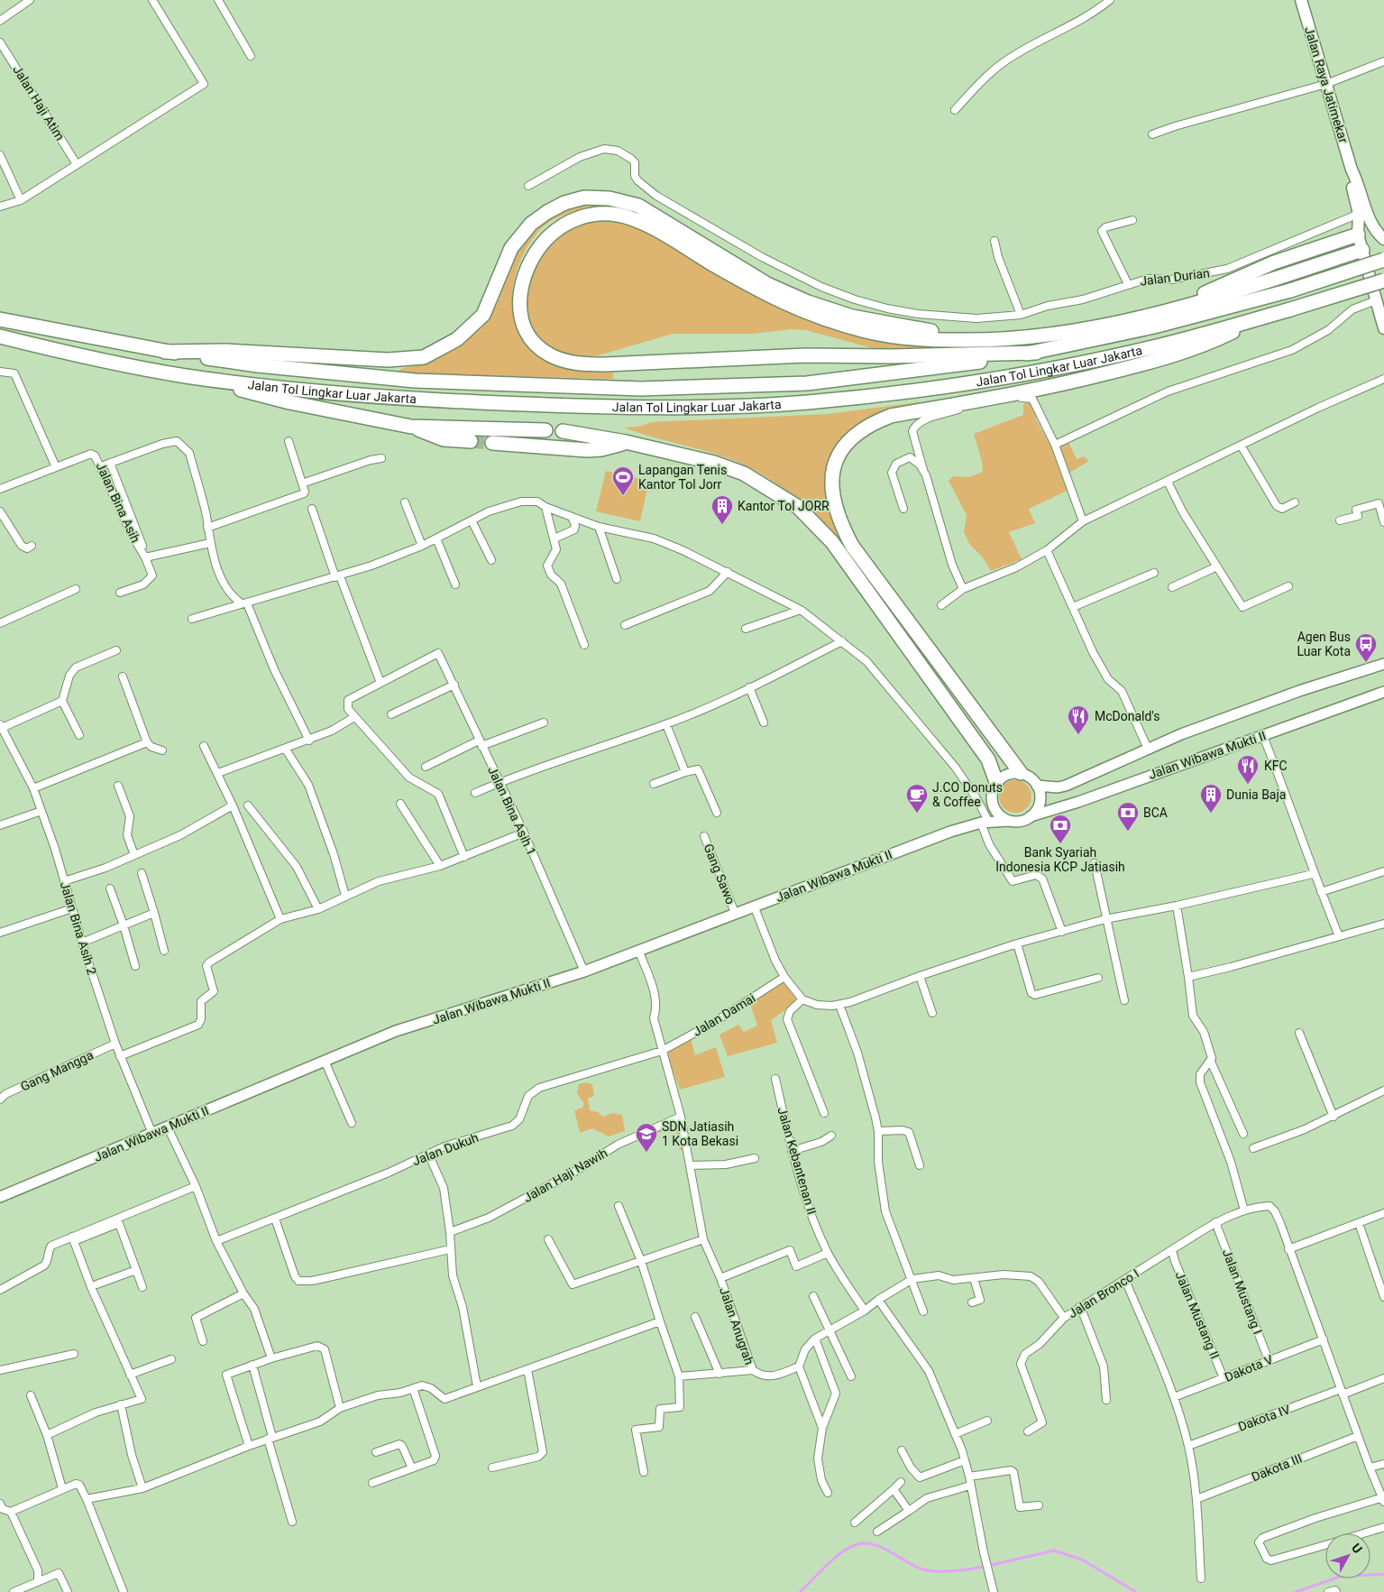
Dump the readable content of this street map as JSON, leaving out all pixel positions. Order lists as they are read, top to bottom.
{
  "streets": {
    "highway": ["Jalan Tol Lingkar Luar Jakarta"],
    "main road": ["Jalan Raya Jatimekar", "Jalan Wibawa Mukti II"],
    "street": [
      "Jalan Haji Atim",
      "Jalan Durian",
      "Jalan Bina Asih",
      "Jalan Bina Asih 1",
      "Gang Sawo",
      "Jalan Bina Asih 2",
      "Jalan Damai",
      "Gang Mangga",
      "Jalan Dukuh",
      "Jalan Kebantenan II",
      "Jalan Haji Nawih",
      "Jalan Mustang I",
      "Jalan Bronco I",
      "Jalan Mustang II",
      "Jalan Anugrah",
      "Dakota V",
      "Dakota IV",
      "Dakota III"
    ]
  },
  "crossings": [
    ["Jalan Wibawa Mukti II", "Jalan Bina Asih 1"],
    ["Jalan Wibawa Mukti II", "Gang Sawo"],
    ["Jalan Wibawa Mukti II", "Jalan Bina Asih 2"],
    ["Jalan Wibawa Mukti II", "Jalan Anugrah"],
    ["Jalan Bina Asih 2", "Gang Mangga"],
    ["Jalan Damai", "Jalan Dukuh"],
    ["Jalan Damai", "Jalan Anugrah"],
    ["Jalan Dukuh", "Jalan Anugrah"],
    ["Jalan Haji Nawih", "Jalan Anugrah"],
    ["Jalan Mustang I", "Jalan Bronco I"],
    ["Jalan Mustang I", "Dakota V"],
    ["Jalan Bronco I", "Jalan Mustang II"],
    ["Jalan Mustang II", "Dakota V"]
  ],
  "places": {
    "sports": ["Lapangan Tenis Kantor Tol Jorr"],
    "building": ["Kantor Tol JORR", "Dunia Baja"],
    "bus stop": ["Agen Bus Luar Kota"],
    "restaurant": ["McDonald's", "KFC"],
    "cafe": ["J.CO Donuts & Coffee"],
    "bank": ["BCA", "Bank Syariah Indonesia KCP Jatiasih"],
    "school or university": ["SDN Jatiasih 1 Kota Bekasi"]
  },
  "north": "top right"
}
